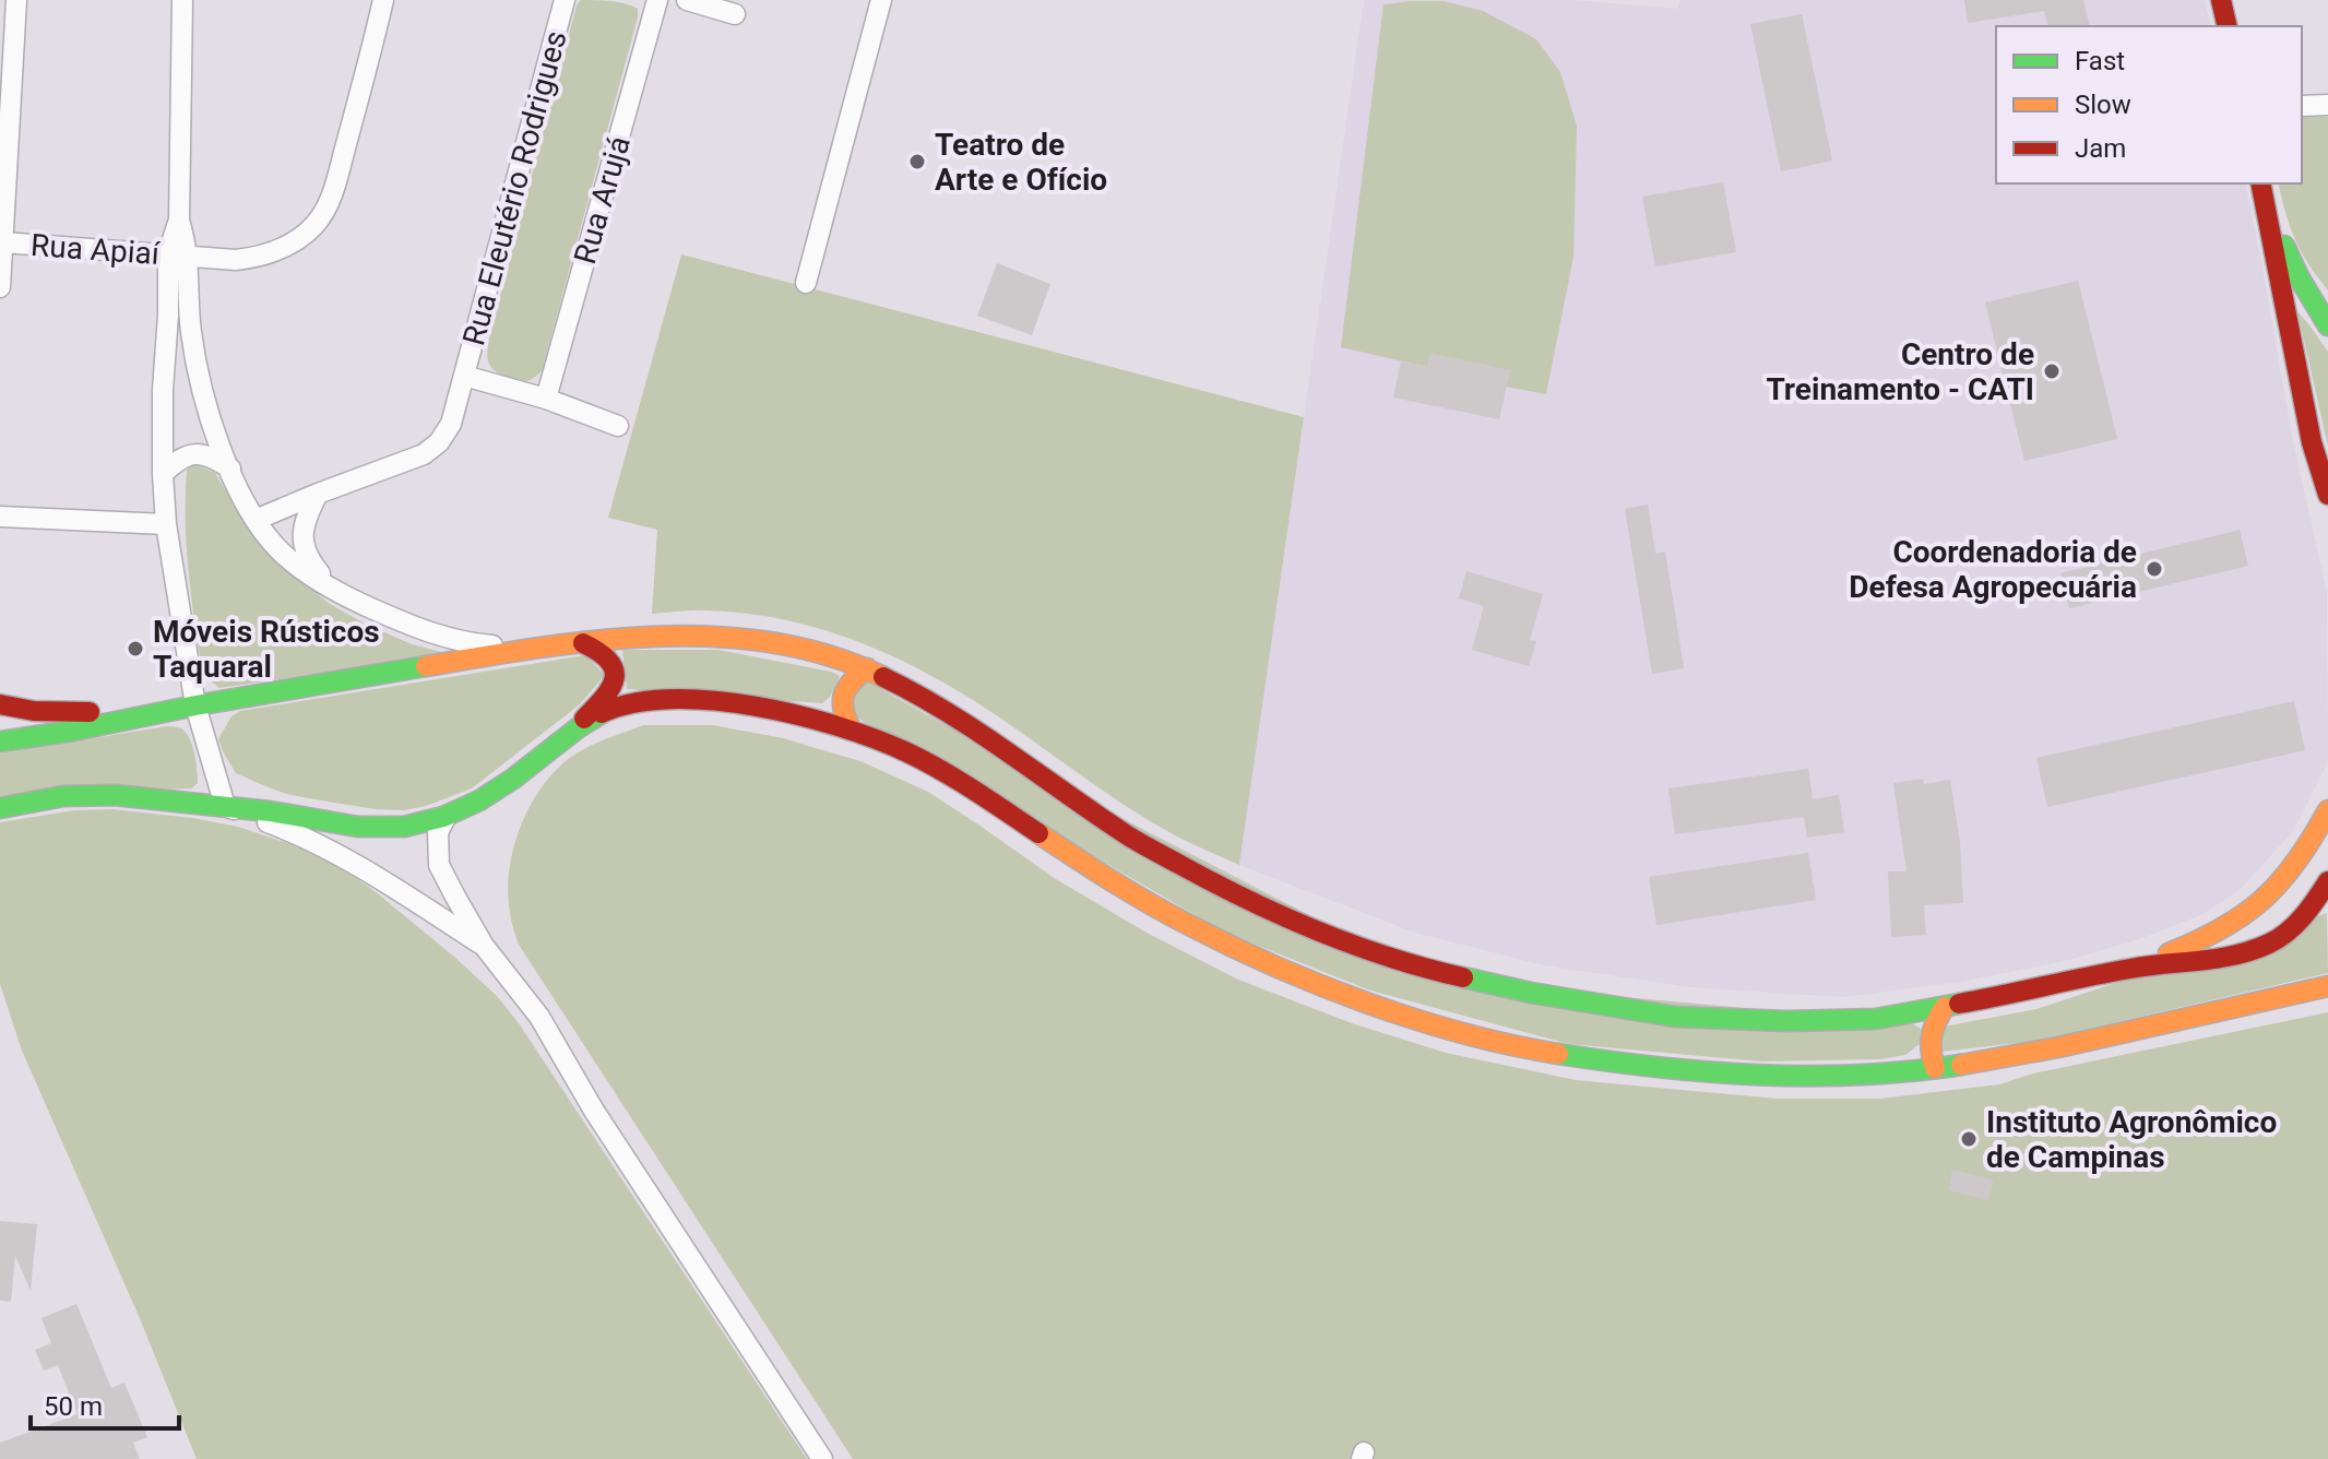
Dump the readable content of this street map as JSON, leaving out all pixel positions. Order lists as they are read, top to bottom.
{
  "streets": {
    "street": ["Rua Eleutério Rodrigues", "Rua Arujá", "Rua Apiaí"]
  },
  "places": [
    "Teatro de Arte e Ofício",
    "Centro de Treinamento - CATI",
    "Coordenadoria de Defesa Agropecuária",
    "Móveis Rústicos Taquaral",
    "Instituto Agronômico de Campinas"
  ],
  "legend": ["Fast", "Slow", "Jam"],
  "scale_bar": "50 m"
}
